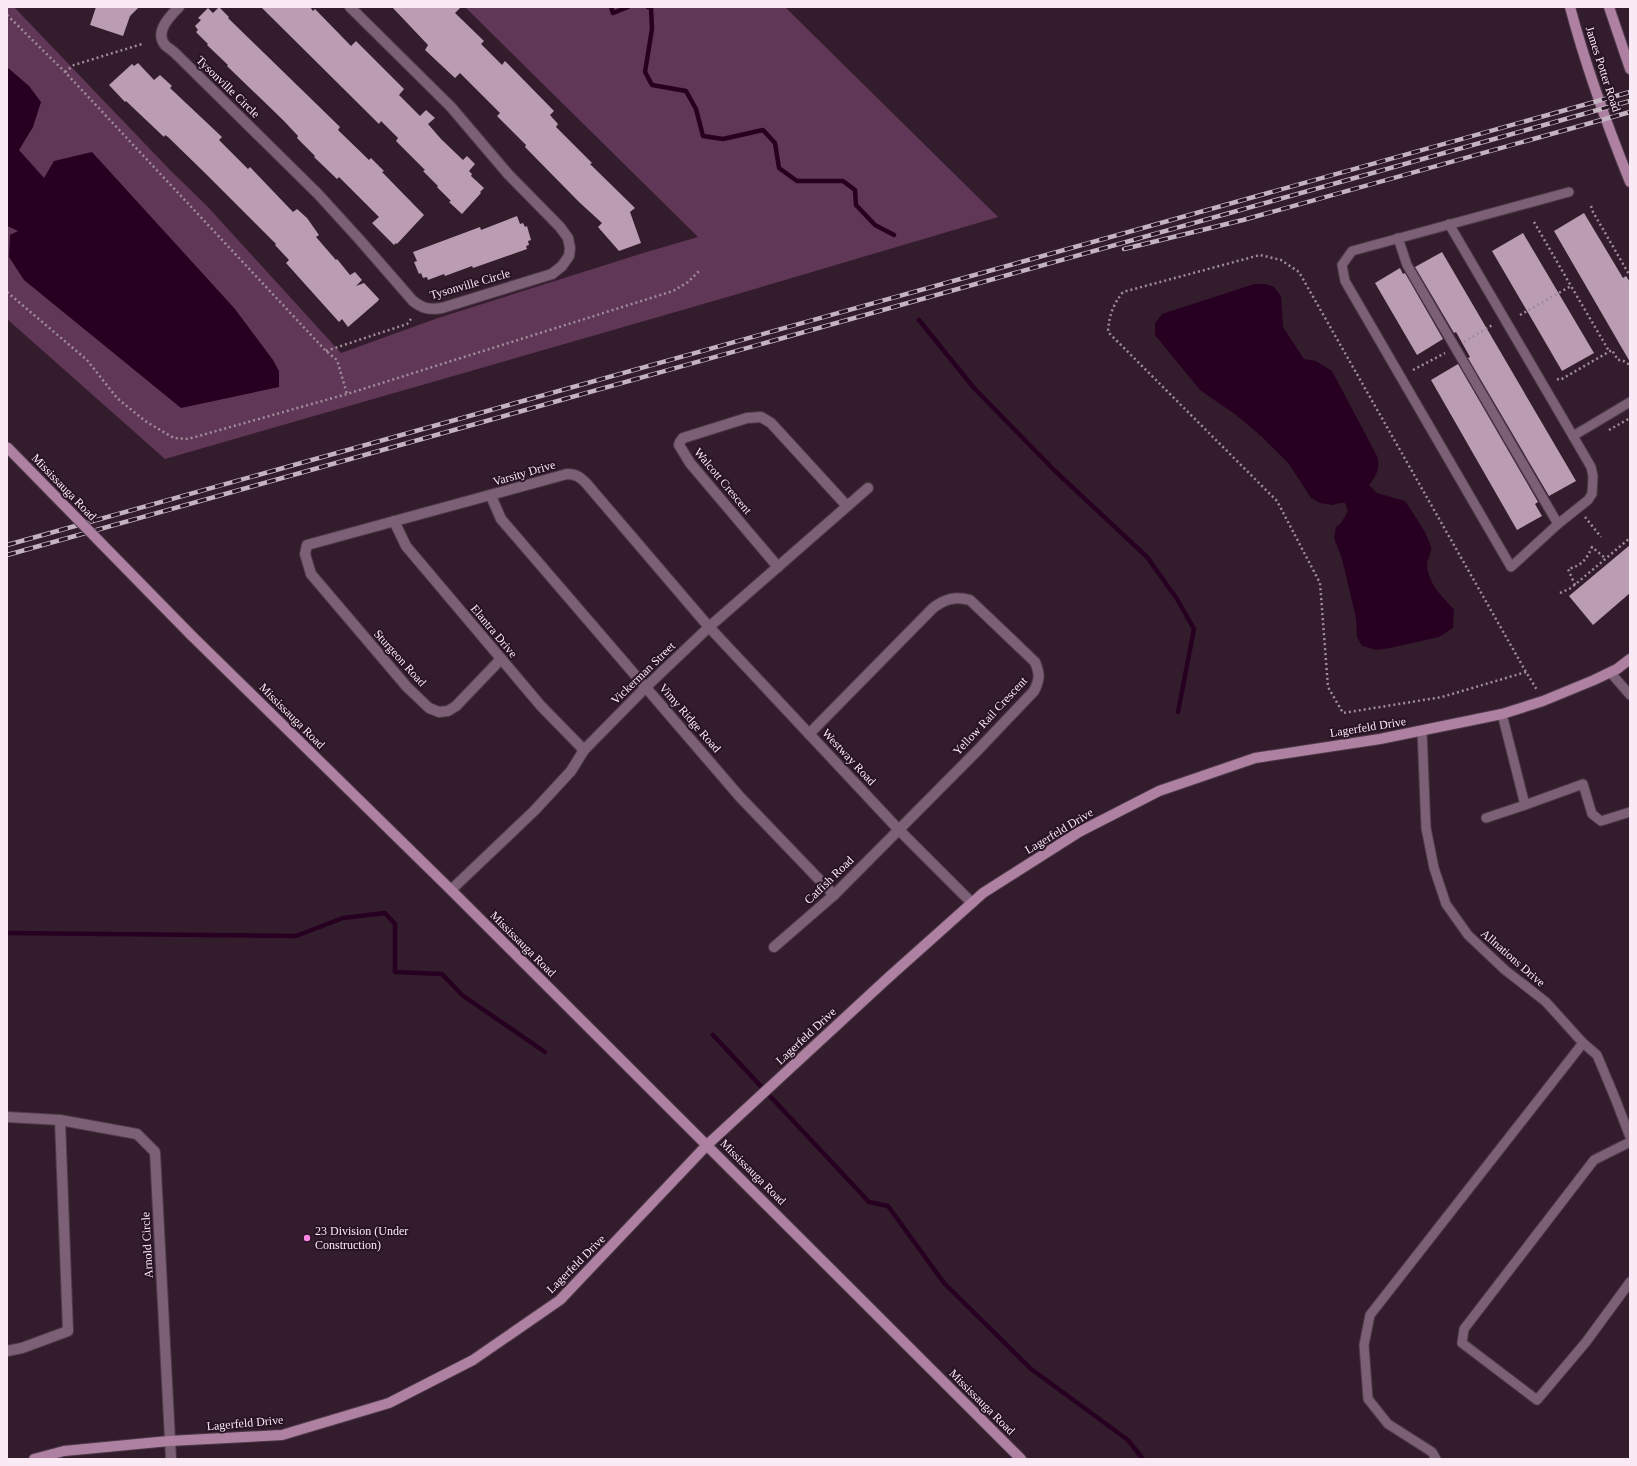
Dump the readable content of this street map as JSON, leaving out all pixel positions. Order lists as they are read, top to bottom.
{
  "streets": {
    "street": [
      "James Potter Road",
      "Tysonville Circle",
      "Varsity Drive",
      "Walcott Crescent",
      "Mississauga Road",
      "Elantra Drive",
      "Sturgeon Road",
      "Vickerman Street",
      "Yellow Rail Crescent",
      "Vimy Ridge Road",
      "Lagerfeld Drive",
      "Westway Road",
      "Catfish Road",
      "Arnold Circle"
    ],
    "lane": ["Allnations Drive"]
  },
  "crossings": [
    ["Varsity Drive", "Elantra Drive"],
    ["Varsity Drive", "Sturgeon Road"],
    ["Varsity Drive", "Vickerman Street"],
    ["Varsity Drive", "Vimy Ridge Road"],
    ["Varsity Drive", "Westway Road"],
    ["Walcott Crescent", "Vickerman Street"],
    ["Mississauga Road", "Vickerman Street"],
    ["Mississauga Road", "Lagerfeld Drive"],
    ["Elantra Drive", "Sturgeon Road"],
    ["Elantra Drive", "Vickerman Street"],
    ["Vickerman Street", "Vimy Ridge Road"],
    ["Vickerman Street", "Westway Road"],
    ["Yellow Rail Crescent", "Westway Road"],
    ["Yellow Rail Crescent", "Catfish Road"],
    ["Vimy Ridge Road", "Catfish Road"],
    ["Lagerfeld Drive", "Westway Road"],
    ["Lagerfeld Drive", "Allnations Drive"],
    ["Lagerfeld Drive", "Arnold Circle"],
    ["Westway Road", "Catfish Road"]
  ],
  "places": ["23 Division (Under Construction)"]
}
